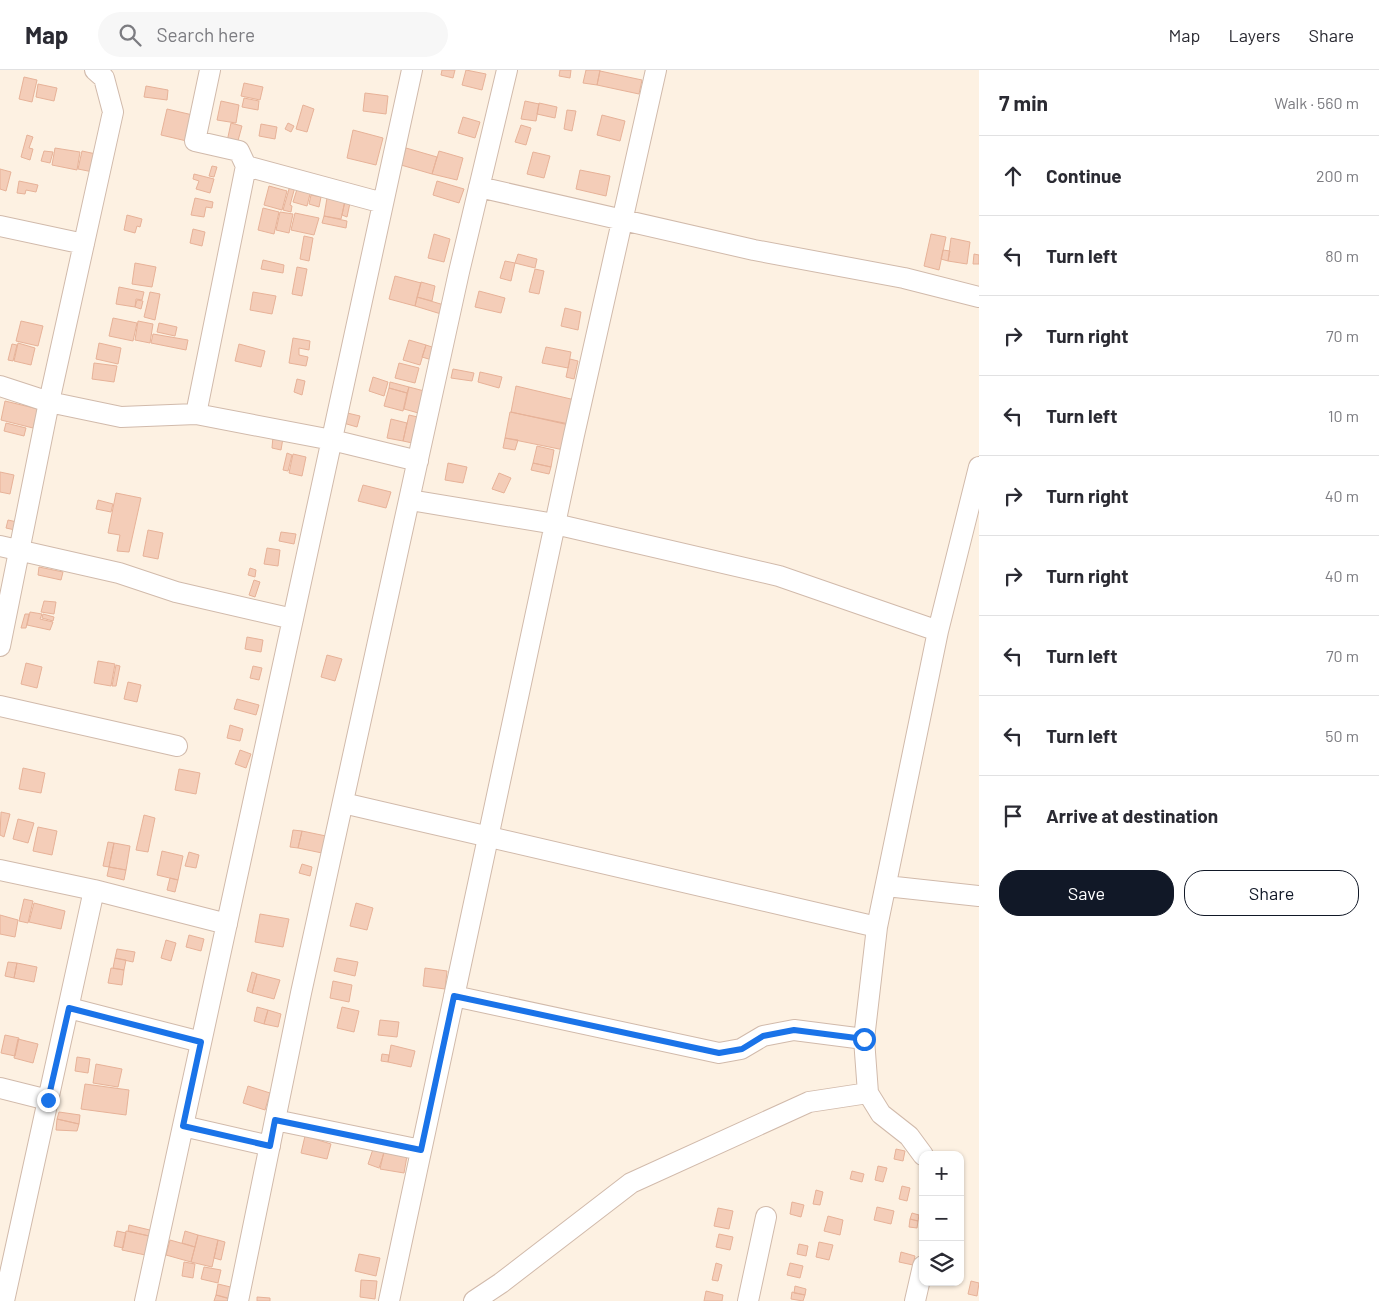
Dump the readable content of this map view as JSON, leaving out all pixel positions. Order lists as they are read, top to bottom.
{
  "page": {
    "header": "Map",
    "search": "Search here",
    "nav": ["Map", "Layers", "Share"],
    "heading": ["7 min", "Walk · 560 m"],
    "list": [
      ["Continue", "200 m"],
      ["Turn left", "80 m"],
      ["Turn right", "70 m"],
      ["Turn left", "10 m"],
      ["Turn right", "40 m"],
      ["Turn right", "40 m"],
      ["Turn left", "70 m"],
      ["Turn left", "50 m"],
      "Arrive at destination"
    ],
    "buttons": ["Save", "Share"],
    "map_buttons": ["+", "−"]
  }
}
